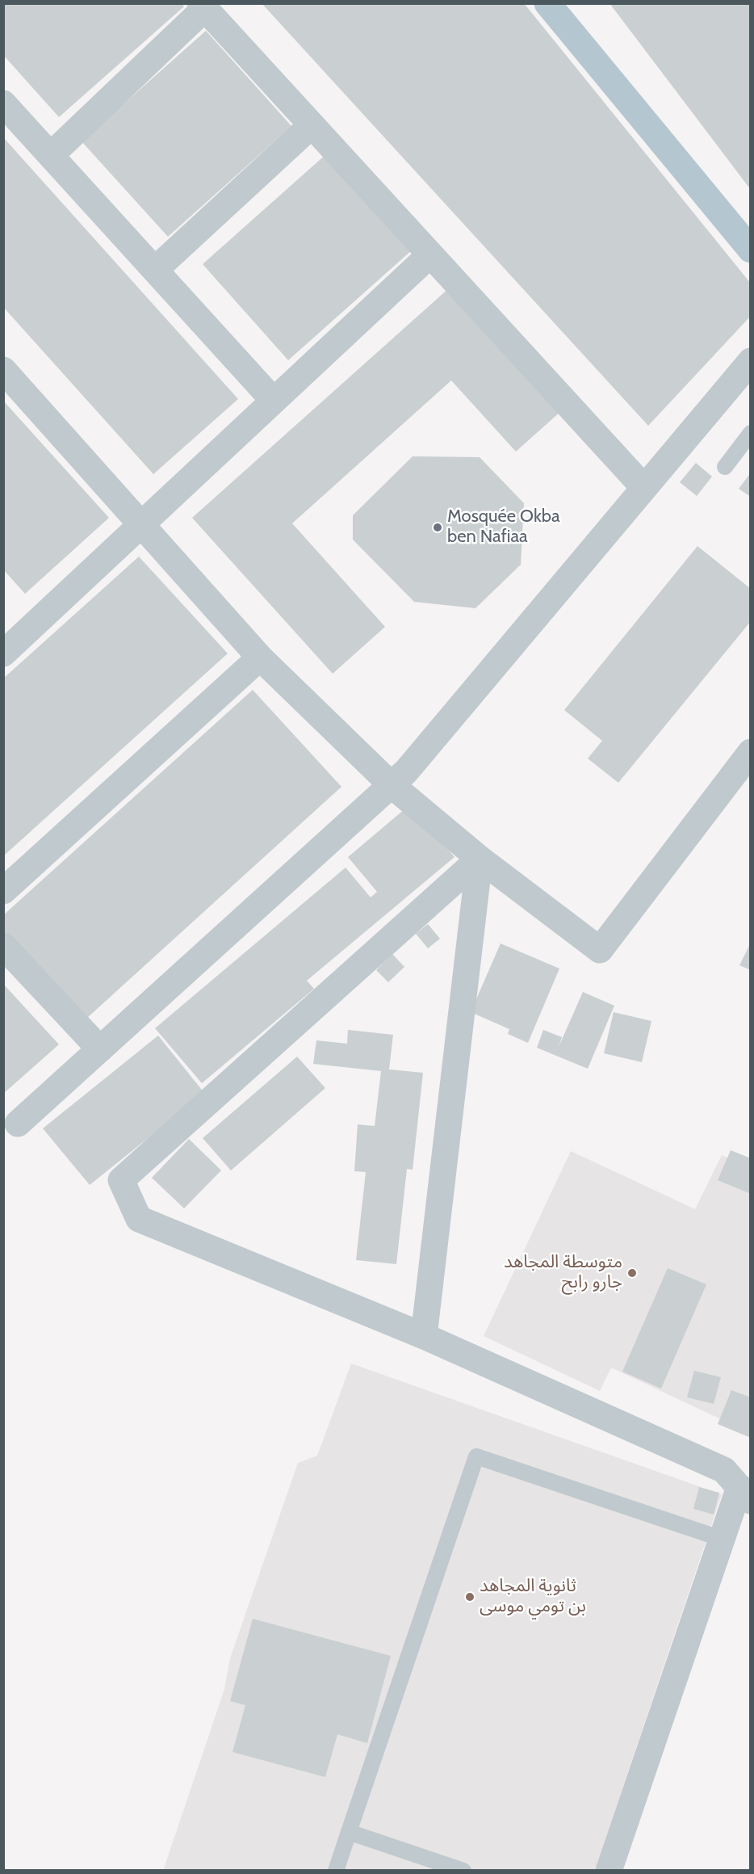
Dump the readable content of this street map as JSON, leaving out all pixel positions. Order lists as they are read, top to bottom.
{
  "places": ["Mosquée Okba ben Nafiaa", "متوسطة المجاهد جارو رابح", "ثانوية المجاهد بن تومي موسى"]
}
